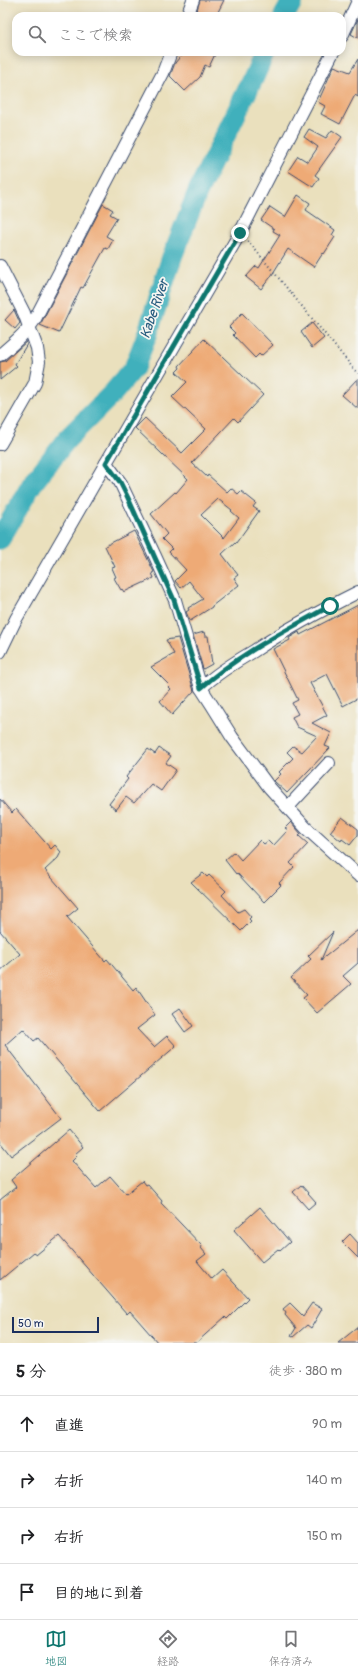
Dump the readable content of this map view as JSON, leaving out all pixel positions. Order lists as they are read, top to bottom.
{
  "water": ["Kabe River"],
  "scale_bar": "50 m",
  "page": {
    "search": "ここで検索",
    "scale": "50 m",
    "heading": ["5 分", "徒歩 · 380 m"],
    "list": [
      ["直進", "90 m"],
      ["右折", "140 m"],
      ["右折", "150 m"],
      "目的地に到着"
    ],
    "nav": ["地図", "経路", "保存済み"]
  }
}
